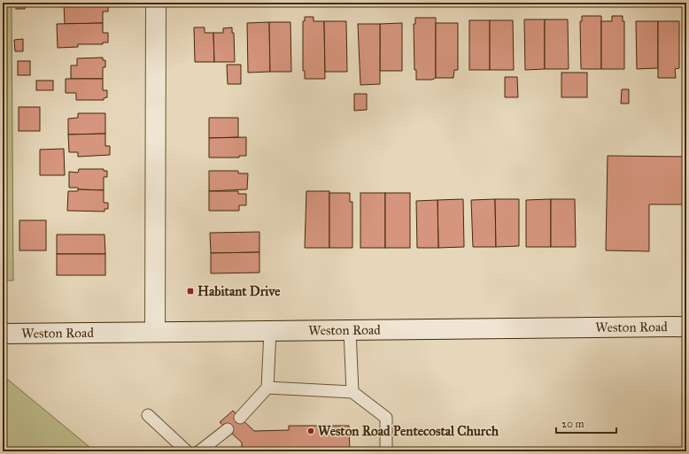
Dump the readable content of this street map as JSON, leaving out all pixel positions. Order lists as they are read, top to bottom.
{
  "streets": {
    "main road": ["Weston Road"]
  },
  "places": {
    "transit": ["Habitant Drive"],
    "other": ["Weston Road Pentecostal Church"]
  },
  "scale_bar": "20 m"
}
